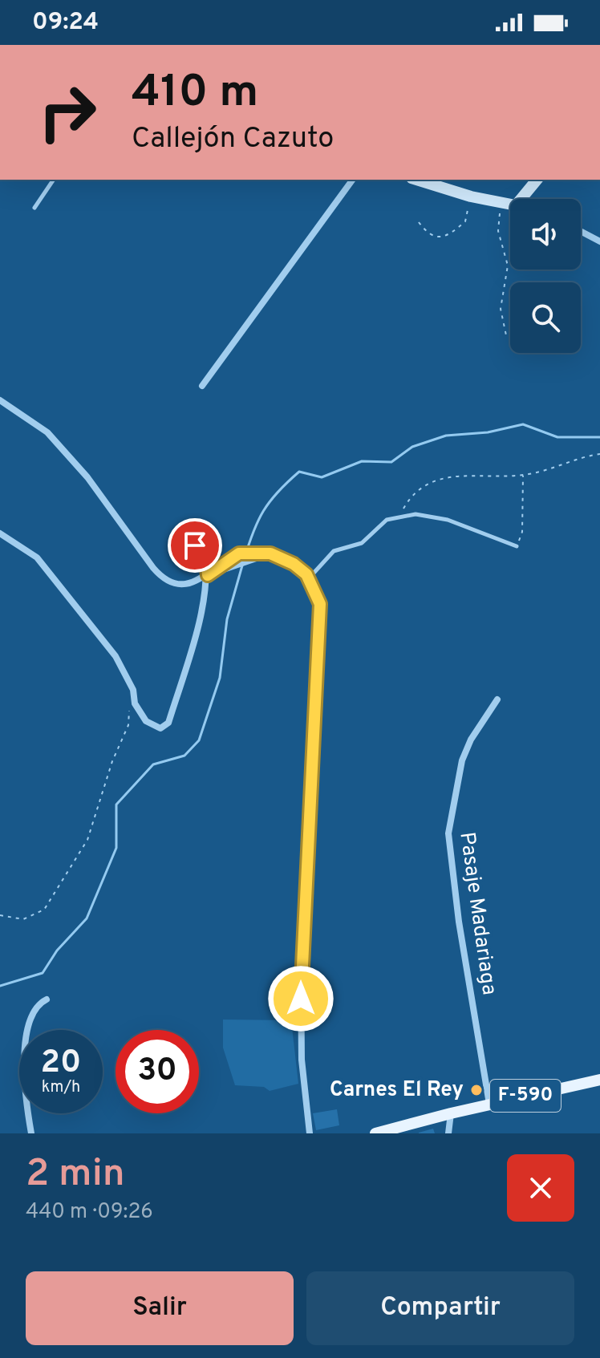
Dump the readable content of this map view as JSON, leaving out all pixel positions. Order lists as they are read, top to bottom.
{
  "streets": {
    "main road": ["F-590"],
    "street": ["Pasaje Madariaga"]
  },
  "crossings": [
    ["Pasaje Madariaga", "F-590"]
  ],
  "places": ["Carnes El Rey"],
  "page": {
    "status": "09:24",
    "turn": ["410 m", "Callejón Cazuto"],
    "speed": "20 km/h",
    "limit": "30",
    "heading": ["2 min", "440 m · 09:26"],
    "buttons": ["Salir", "Compartir"]
  }
}
